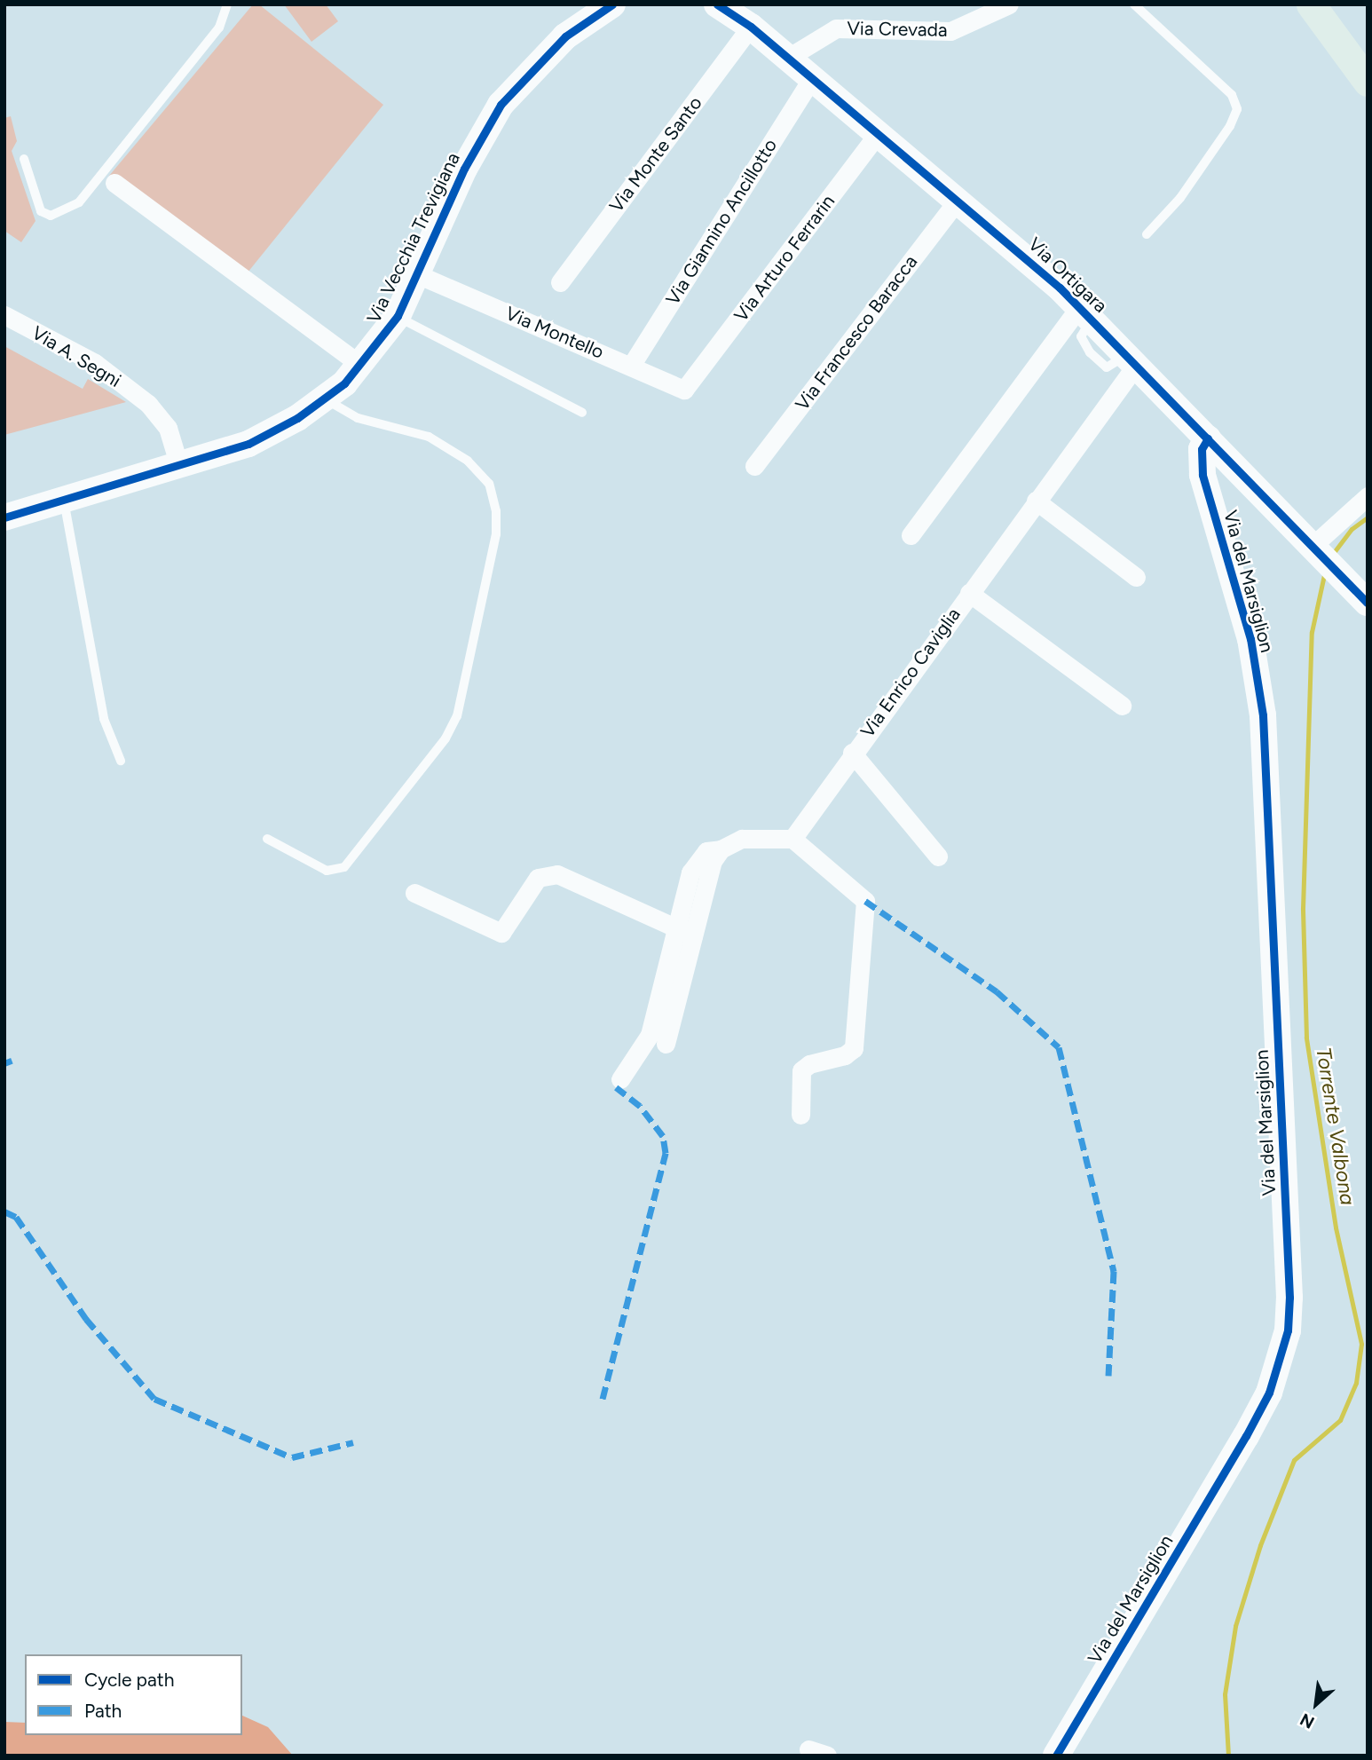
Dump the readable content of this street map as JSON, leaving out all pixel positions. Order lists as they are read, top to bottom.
{
  "streets": {
    "street": [
      "Via Crevada",
      "Via Monte Santo",
      "Via Giannino Ancillotto",
      "Via Vecchia Trevigiana",
      "Via Arturo Ferrarin",
      "Via Ortigara",
      "Via Montello",
      "Via Francesco Baracca",
      "Via A. Segni",
      "Via del Marsiglion",
      "Via Enrico Caviglia"
    ]
  },
  "crossings": [
    ["Via Crevada", "Via Ortigara"],
    ["Via Monte Santo", "Via Ortigara"],
    ["Via Giannino Ancillotto", "Via Ortigara"],
    ["Via Giannino Ancillotto", "Via Montello"],
    ["Via Vecchia Trevigiana", "Via Montello"],
    ["Via Vecchia Trevigiana", "Via A. Segni"],
    ["Via Arturo Ferrarin", "Via Ortigara"],
    ["Via Arturo Ferrarin", "Via Montello"],
    ["Via Ortigara", "Via Francesco Baracca"],
    ["Via Ortigara", "Via del Marsiglion"],
    ["Via Ortigara", "Via Enrico Caviglia"]
  ],
  "water": ["Torrente Valbona"],
  "legend": ["Cycle path", "Path"],
  "north": "bottom left"
}
